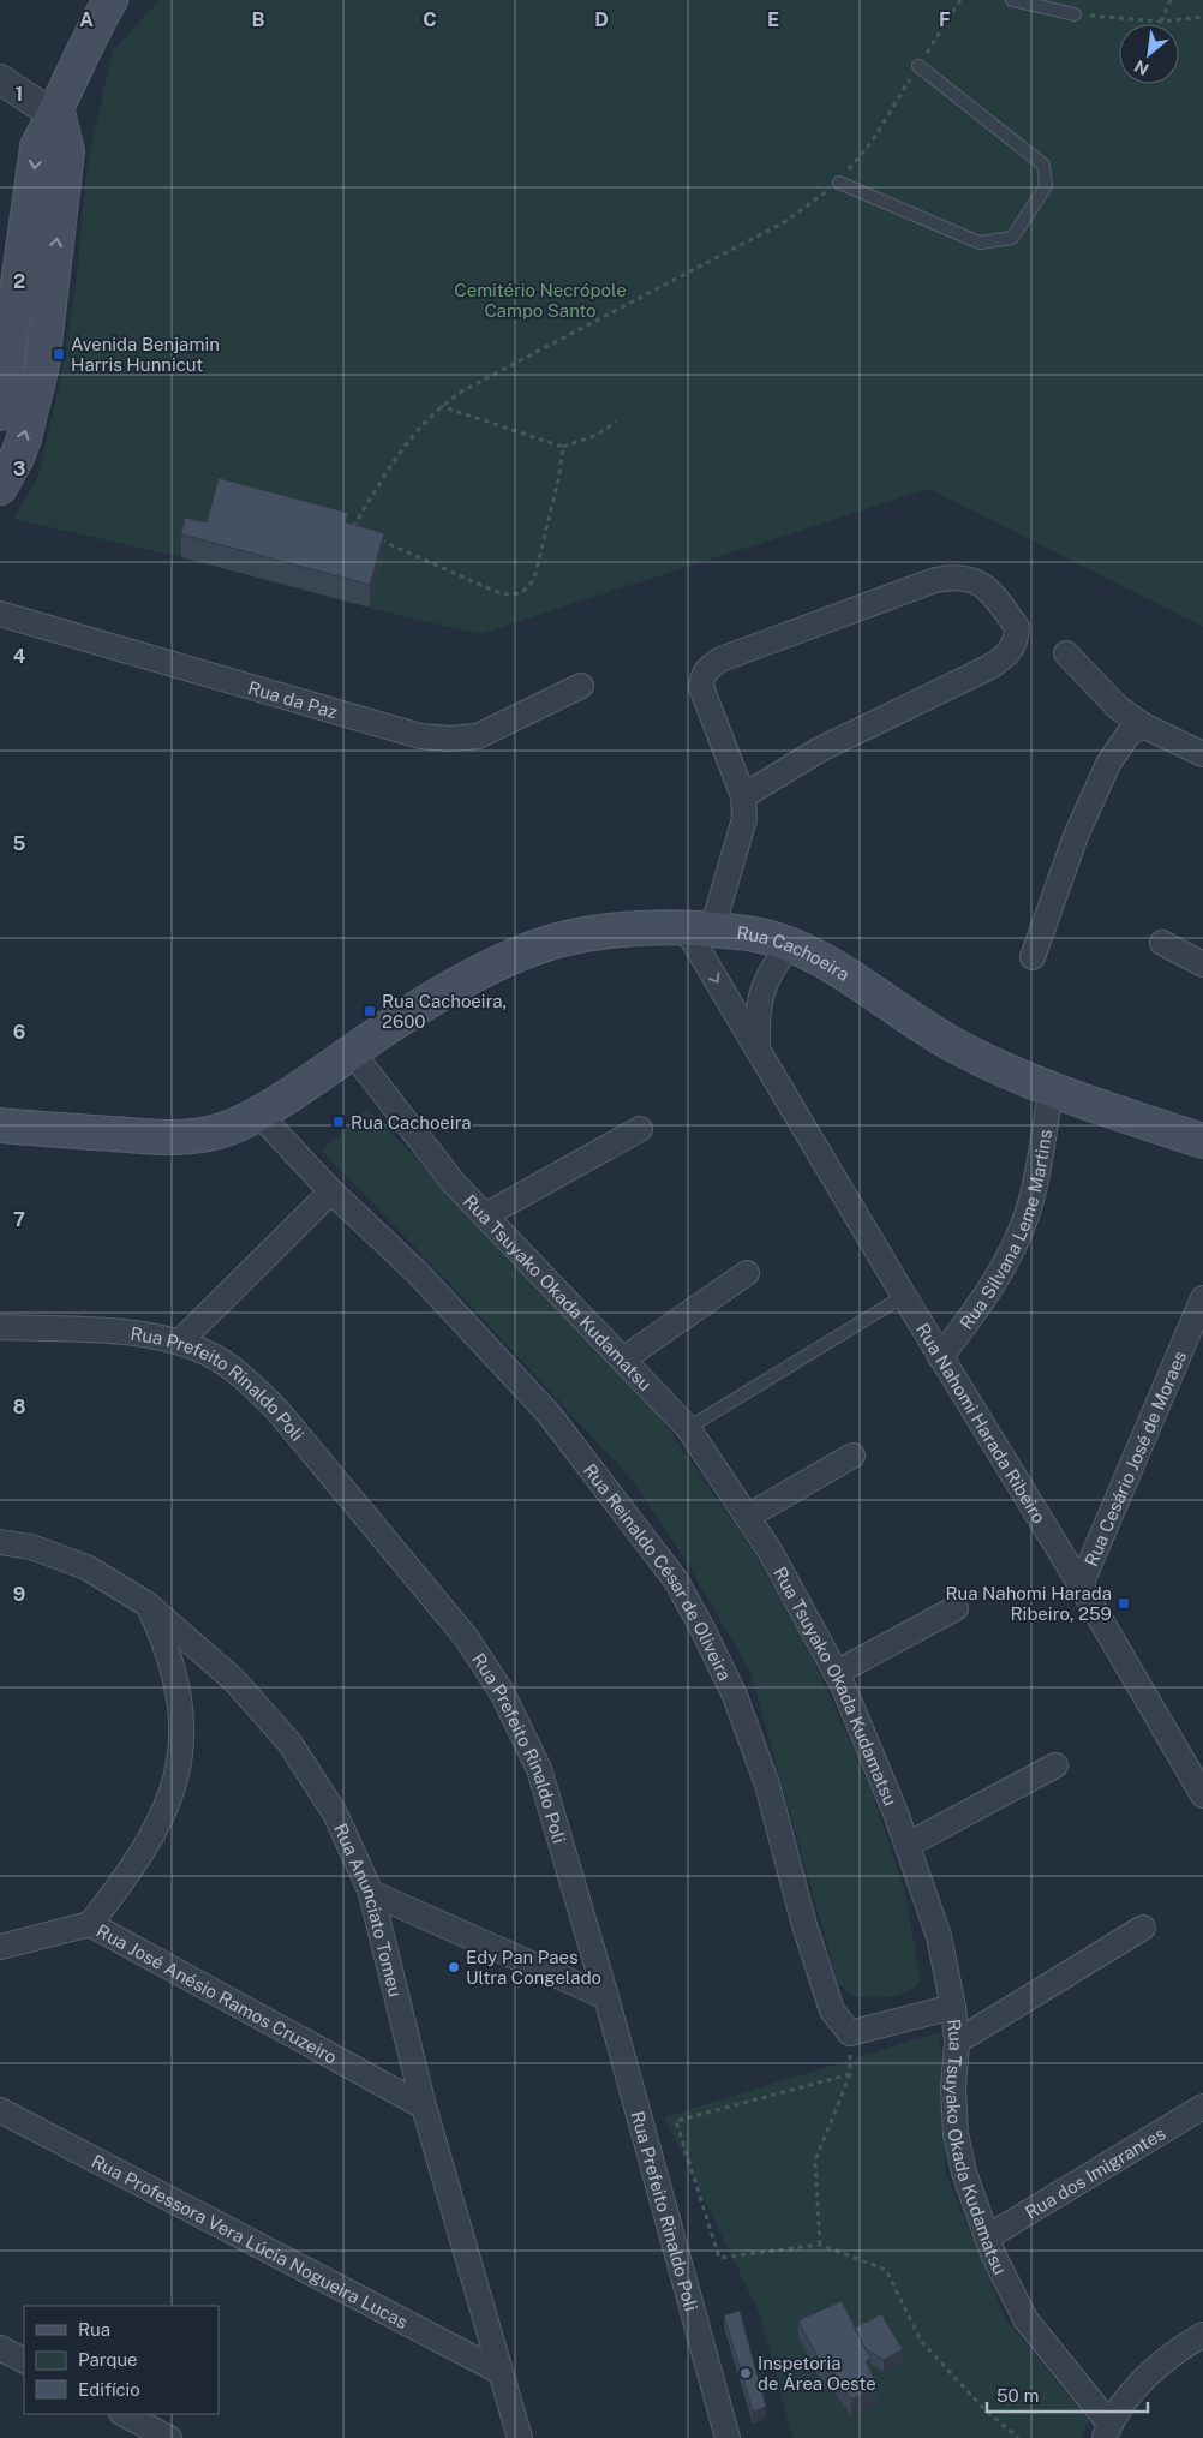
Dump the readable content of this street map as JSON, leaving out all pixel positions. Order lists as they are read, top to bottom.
{
  "streets": {
    "main road": ["Rua Cachoeira"],
    "street": [
      "Rua da Paz",
      "Rua Silvana Leme Martins",
      "Rua Tsuyako Okada Kudamatsu",
      "Rua Prefeito Rinaldo Poli",
      "Rua Nahomi Harada Ribeiro",
      "Rua Cesário José de Moraes",
      "Rua Reinaldo César de Oliveira",
      "Rua Anunciato Tomeu",
      "Rua José Anésio Ramos Cruzeiro",
      "Rua dos Imigrantes",
      "Rua Professora Vera Lúcia Nogueira Lucas"
    ]
  },
  "crossings": [
    ["Rua Cachoeira", "Rua Silvana Leme Martins"],
    ["Rua Cachoeira", "Rua Tsuyako Okada Kudamatsu"],
    ["Rua Cachoeira", "Rua Nahomi Harada Ribeiro"],
    ["Rua Cachoeira", "Rua Reinaldo César de Oliveira"],
    ["Rua Silvana Leme Martins", "Rua Nahomi Harada Ribeiro"],
    ["Rua Tsuyako Okada Kudamatsu", "Rua dos Imigrantes"],
    ["Rua Nahomi Harada Ribeiro", "Rua Cesário José de Moraes"],
    ["Rua Anunciato Tomeu", "Rua José Anésio Ramos Cruzeiro"],
    ["Rua Anunciato Tomeu", "Rua Professora Vera Lúcia Nogueira Lucas"]
  ],
  "parks": ["Cemitério Necrópole Campo Santo"],
  "places": {
    "transit": [
      "Avenida Benjamin Harris Hunnicut",
      "Rua Cachoeira, 2600",
      "Rua Cachoeira",
      "Rua Nahomi Harada Ribeiro, 259"
    ],
    "other": ["Edy Pan Paes Ultra Congelado", "Inspetoria de Área Oeste"]
  },
  "legend": ["Rua", "Parque", "Edifício"],
  "scale_bar": "50 m",
  "north": "bottom left",
  "grid": {
    "columns": [
      "A",
      "B",
      "C",
      "D",
      "E",
      "F"
    ],
    "rows": [
      "1",
      "2",
      "3",
      "4",
      "5",
      "6",
      "7",
      "8",
      "9"
    ]
  }
}
